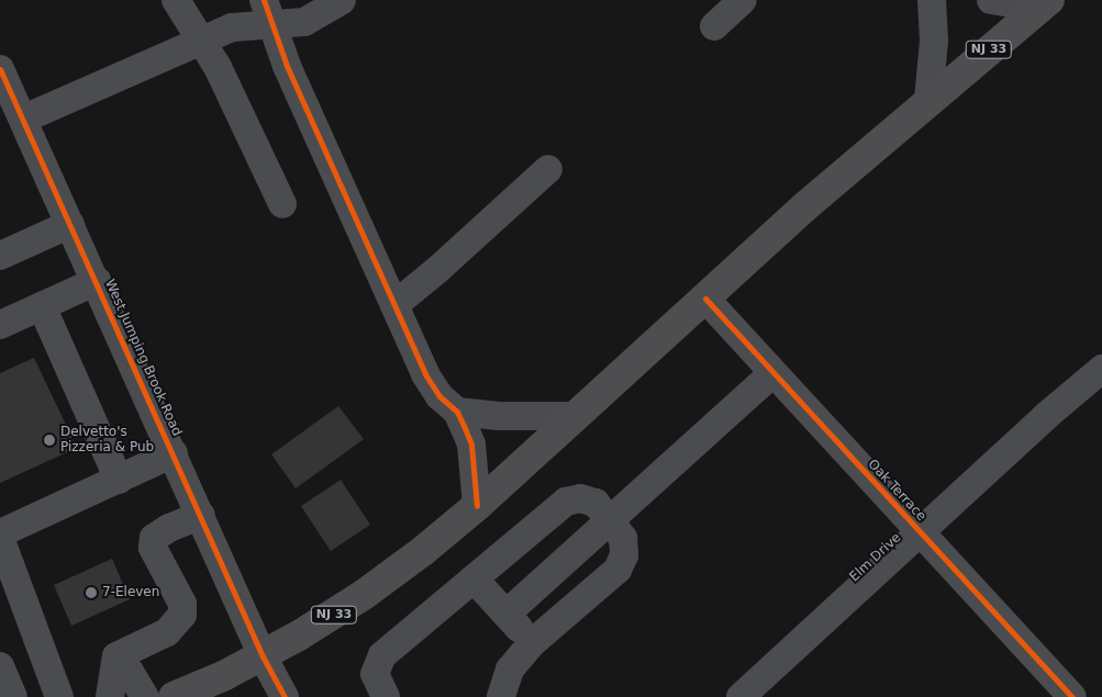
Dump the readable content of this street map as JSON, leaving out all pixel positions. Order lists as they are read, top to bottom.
{
  "streets": {
    "highway": ["NJ 33"],
    "street": ["West Jumping Brook Road", "Oak Terrace", "Elm Drive"]
  },
  "crossings": [
    ["NJ 33", "West Jumping Brook Road"],
    ["NJ 33", "Oak Terrace"],
    ["Oak Terrace", "Elm Drive"]
  ],
  "places": ["Delvetto's Pizzeria & Pub", "7-Eleven"]
}
